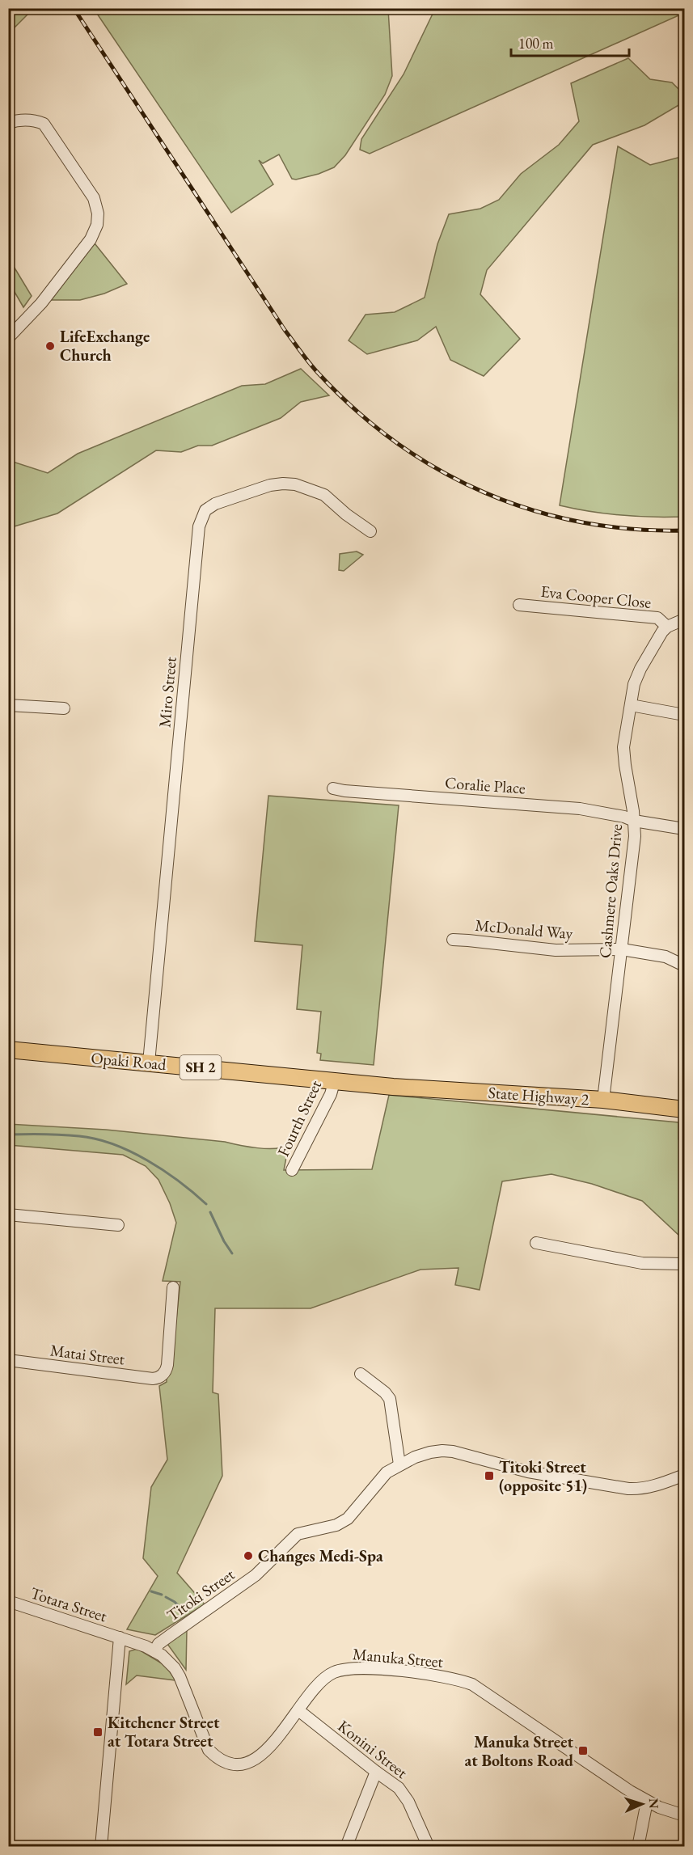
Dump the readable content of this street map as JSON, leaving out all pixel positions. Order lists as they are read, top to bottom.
{
  "streets": {
    "highway": ["Opaki Road", "SH 2", "State Highway 2"],
    "street": [
      "Eva Cooper Close",
      "Miro Street",
      "Coralie Place",
      "Cashmere Oaks Drive",
      "McDonald Way",
      "Fourth Street",
      "Matai Street",
      "Titoki Street",
      "Totara Street",
      "Manuka Street",
      "Konini Street"
    ]
  },
  "crossings": [
    ["Eva Cooper Close", "Cashmere Oaks Drive"],
    ["Miro Street", "Opaki Road"],
    ["Coralie Place", "Cashmere Oaks Drive"],
    ["Cashmere Oaks Drive", "McDonald Way"],
    ["Cashmere Oaks Drive", "State Highway 2"],
    ["Opaki Road", "State Highway 2"],
    ["Opaki Road", "Fourth Street"],
    ["Titoki Street", "Manuka Street"],
    ["Totara Street", "Manuka Street"],
    ["Manuka Street", "Konini Street"]
  ],
  "places": {
    "other": ["LifeExchange Church", "Changes Medi-Spa"],
    "transit": ["Titoki Street (opposite 51)", "Kitchener Street at Totara Street", "Manuka Street at Boltons Road"]
  },
  "scale_bar": "100 m",
  "north": "right"
}
